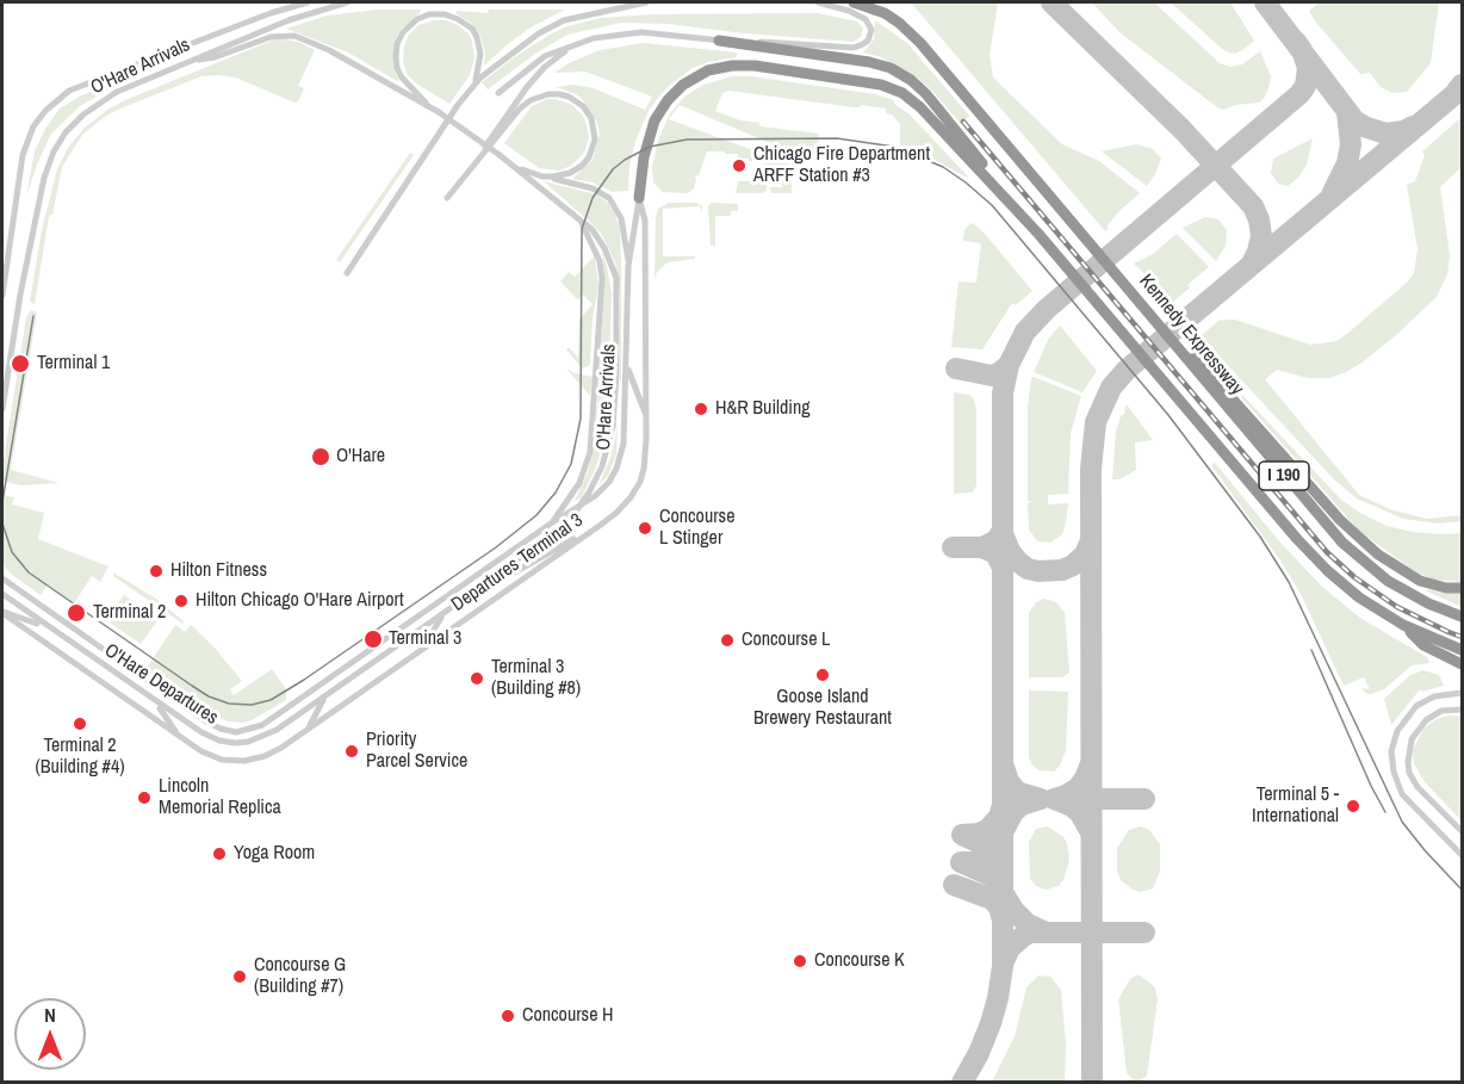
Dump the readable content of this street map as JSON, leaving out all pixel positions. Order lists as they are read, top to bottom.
{
  "streets": {
    "highway": ["Kennedy Expressway", "I 190"],
    "street": ["O'Hare Arrivals", "Departures Terminal 3", "O'Hare Departures"]
  },
  "crossings": [
    ["Departures Terminal 3", "O'Hare Departures"]
  ],
  "places": [
    "Chicago Fire Department ARFF Station #3",
    "Terminal 1",
    "H&R Building",
    "O'Hare",
    "Concourse L Stinger",
    "Hilton Fitness",
    "Hilton Chicago O'Hare Airport",
    "Terminal 2",
    "Terminal 3",
    "Concourse L",
    "Goose Island Brewery Restaurant",
    "Terminal 3 (Building #8)",
    "Terminal 2 (Building #4)",
    "Priority Parcel Service",
    "Lincoln Memorial Replica",
    "Terminal 5 - International",
    "Yoga Room",
    "Concourse K",
    "Concourse G (Building #7)",
    "Concourse H"
  ],
  "north": "top"
}
